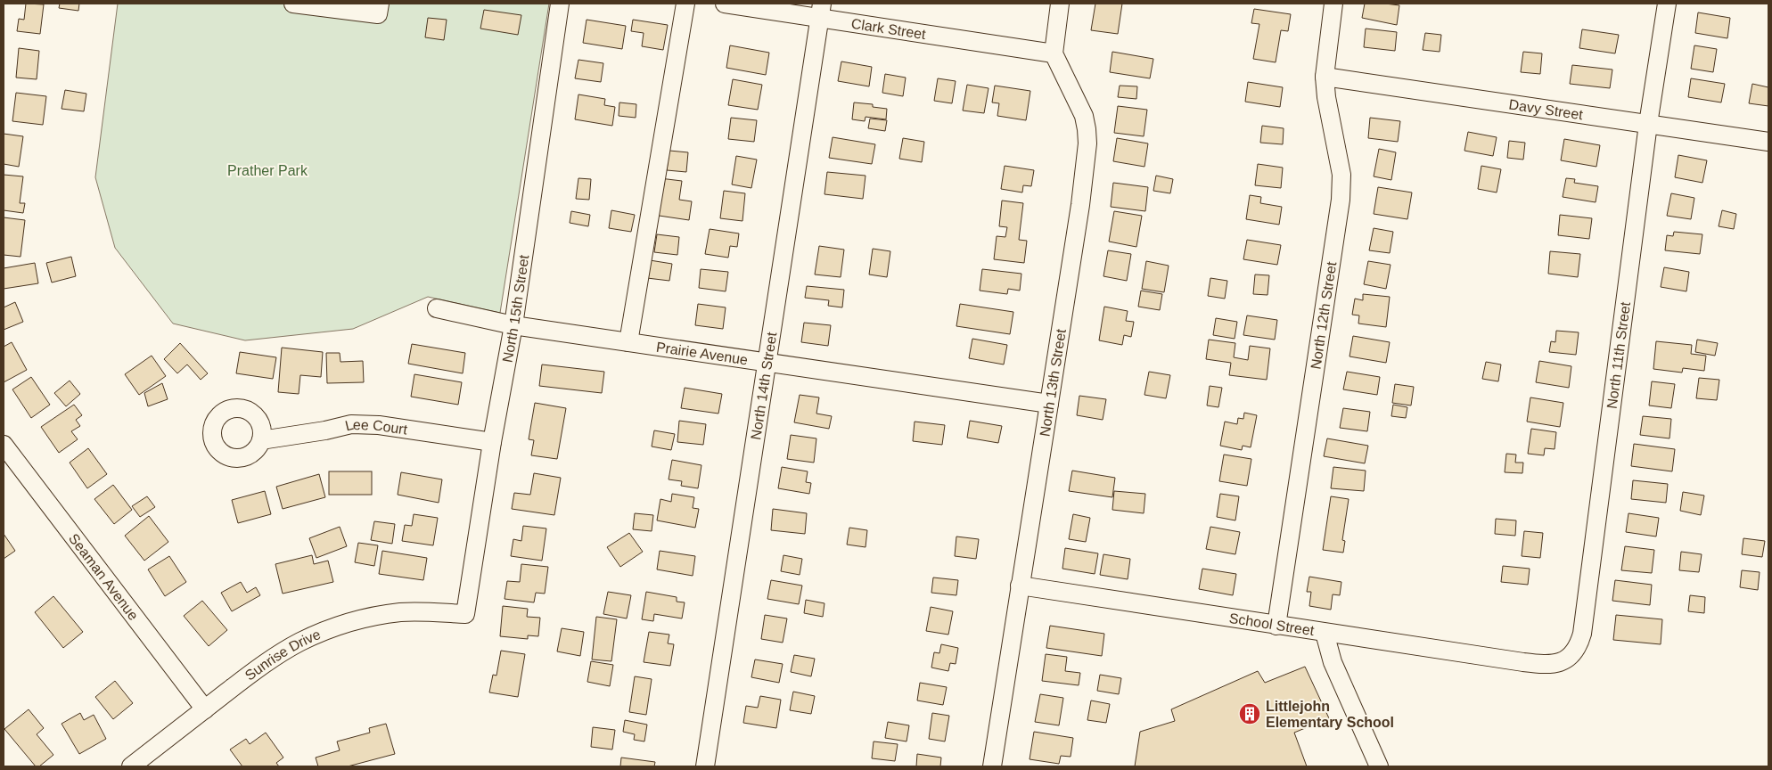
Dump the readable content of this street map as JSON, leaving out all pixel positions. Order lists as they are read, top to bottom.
{
  "streets": {
    "street": [
      "Clark Street",
      "Davy Street",
      "North 15th Street",
      "North 12th Street",
      "Prairie Avenue",
      "North 11th Street",
      "North 13th Street",
      "North 14th Street",
      "Lee Court",
      "Seaman Avenue",
      "School Street",
      "Sunrise Drive"
    ]
  },
  "crossings": [
    ["Clark Street", "North 13th Street"],
    ["Clark Street", "North 14th Street"],
    ["Davy Street", "North 12th Street"],
    ["Davy Street", "North 11th Street"],
    ["North 15th Street", "Prairie Avenue"],
    ["North 15th Street", "Lee Court"],
    ["North 15th Street", "Sunrise Drive"],
    ["North 12th Street", "School Street"],
    ["Prairie Avenue", "North 13th Street"],
    ["Prairie Avenue", "North 14th Street"],
    ["North 11th Street", "School Street"],
    ["North 13th Street", "School Street"],
    ["Seaman Avenue", "Sunrise Drive"]
  ],
  "parks": ["Prather Park"],
  "places": {
    "building": ["Littlejohn Elementary School"]
  }
}
